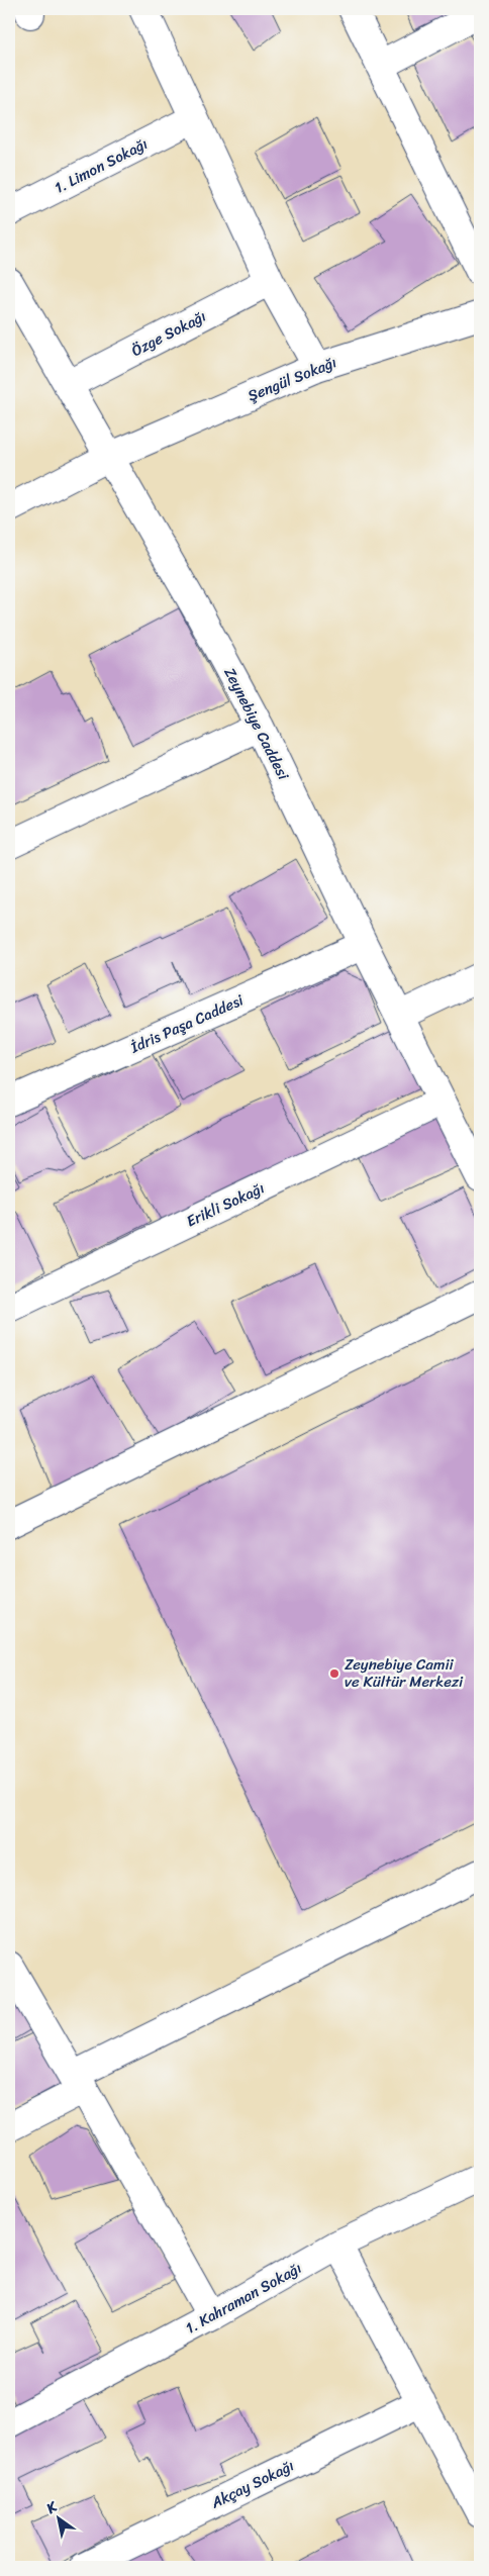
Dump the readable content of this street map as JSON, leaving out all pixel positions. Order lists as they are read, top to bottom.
{
  "streets": {
    "street": [
      "1. Limon Sokağı",
      "Özge Sokağı",
      "Şengül Sokağı",
      "Zeynebiye Caddesi",
      "İdris Paşa Caddesi",
      "Erikli Sokağı",
      "1. Kahraman Sokağı",
      "Akçay Sokağı"
    ]
  },
  "crossings": [
    ["Özge Sokağı", "Zeynebiye Caddesi"],
    ["Şengül Sokağı", "Zeynebiye Caddesi"],
    ["Zeynebiye Caddesi", "İdris Paşa Caddesi"],
    ["Zeynebiye Caddesi", "Erikli Sokağı"]
  ],
  "places": ["Zeynebiye Camii ve Kültür Merkezi"],
  "north": "top left"
}
